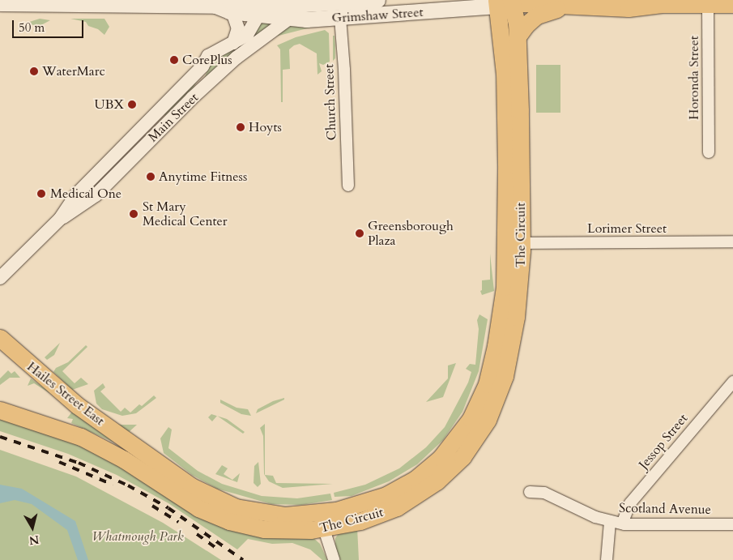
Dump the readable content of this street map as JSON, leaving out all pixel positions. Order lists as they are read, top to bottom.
{
  "streets": {
    "main road": ["Grimshaw Street", "The Circuit", "Hailes Street East"],
    "street": [
      "Horonda Street",
      "Church Street",
      "Main Street",
      "Lorimer Street",
      "Jessop Street",
      "Scotland Avenue"
    ]
  },
  "crossings": [
    ["Grimshaw Street", "Horonda Street"],
    ["Grimshaw Street", "Church Street"],
    ["Grimshaw Street", "Main Street"],
    ["Grimshaw Street", "The Circuit"],
    ["Lorimer Street", "The Circuit"],
    ["The Circuit", "Hailes Street East"],
    ["Jessop Street", "Scotland Avenue"]
  ],
  "parks": ["Whatmough Park"],
  "places": [
    "CorePlus",
    "WaterMarc",
    "UBX",
    "Hoyts",
    "Anytime Fitness",
    "Medical One",
    "St Mary Medical Center",
    "Greensborough Plaza"
  ],
  "scale_bar": "50 m",
  "north": "bottom"
}
